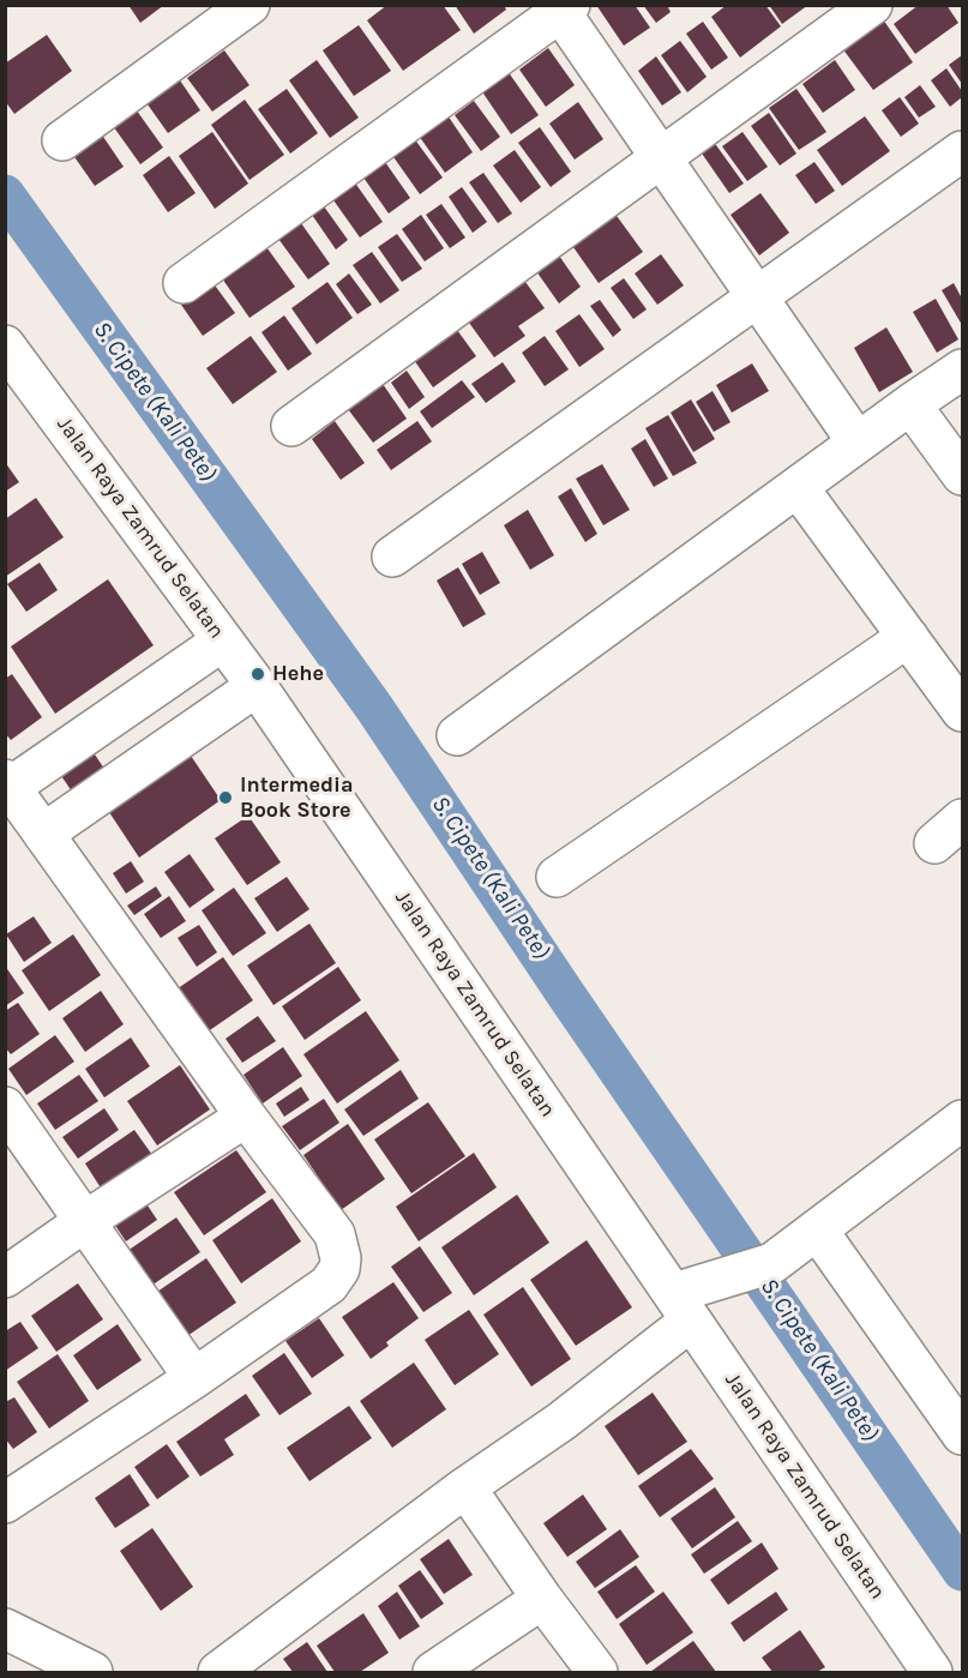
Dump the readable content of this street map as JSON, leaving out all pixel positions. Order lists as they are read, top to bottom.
{
  "streets": {
    "street": ["Jalan Raya Zamrud Selatan"]
  },
  "water": ["S. Cipete (Kali Pete)"],
  "places": ["Hehe", "Intermedia Book Store"]
}
